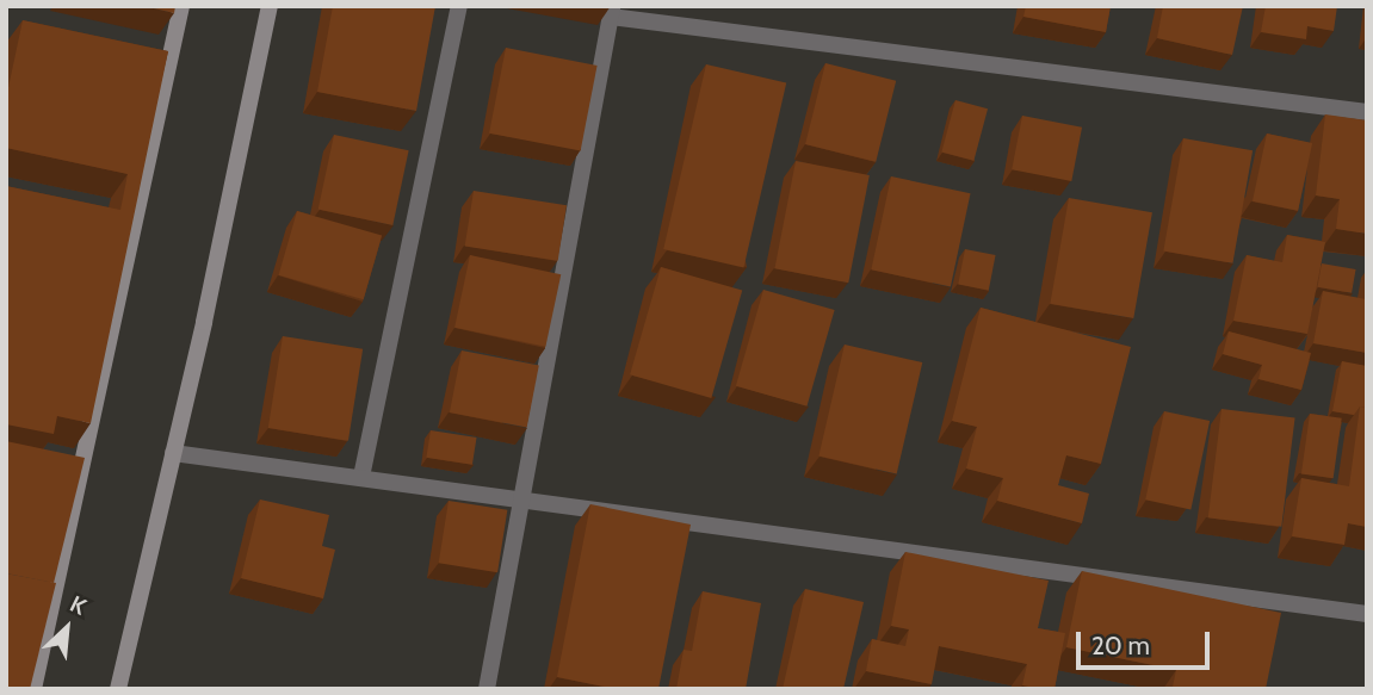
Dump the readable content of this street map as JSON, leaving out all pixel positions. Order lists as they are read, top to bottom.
{
  "scale_bar": "20 m",
  "north": "top right"
}
